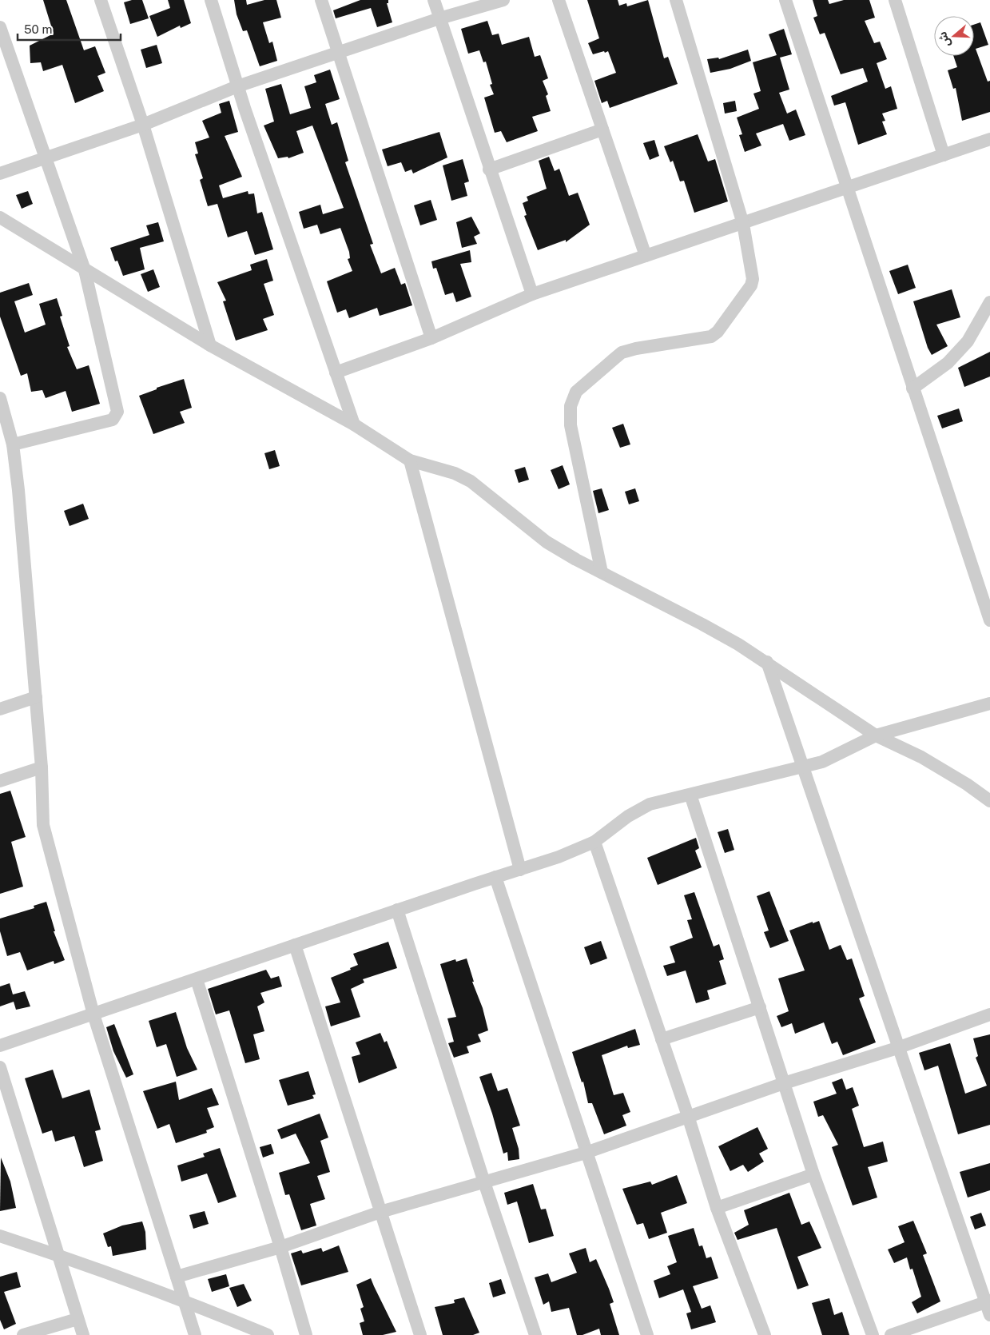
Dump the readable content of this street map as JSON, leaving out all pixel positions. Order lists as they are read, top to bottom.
{
  "scale_bar": "50 m",
  "north": "left"
}
